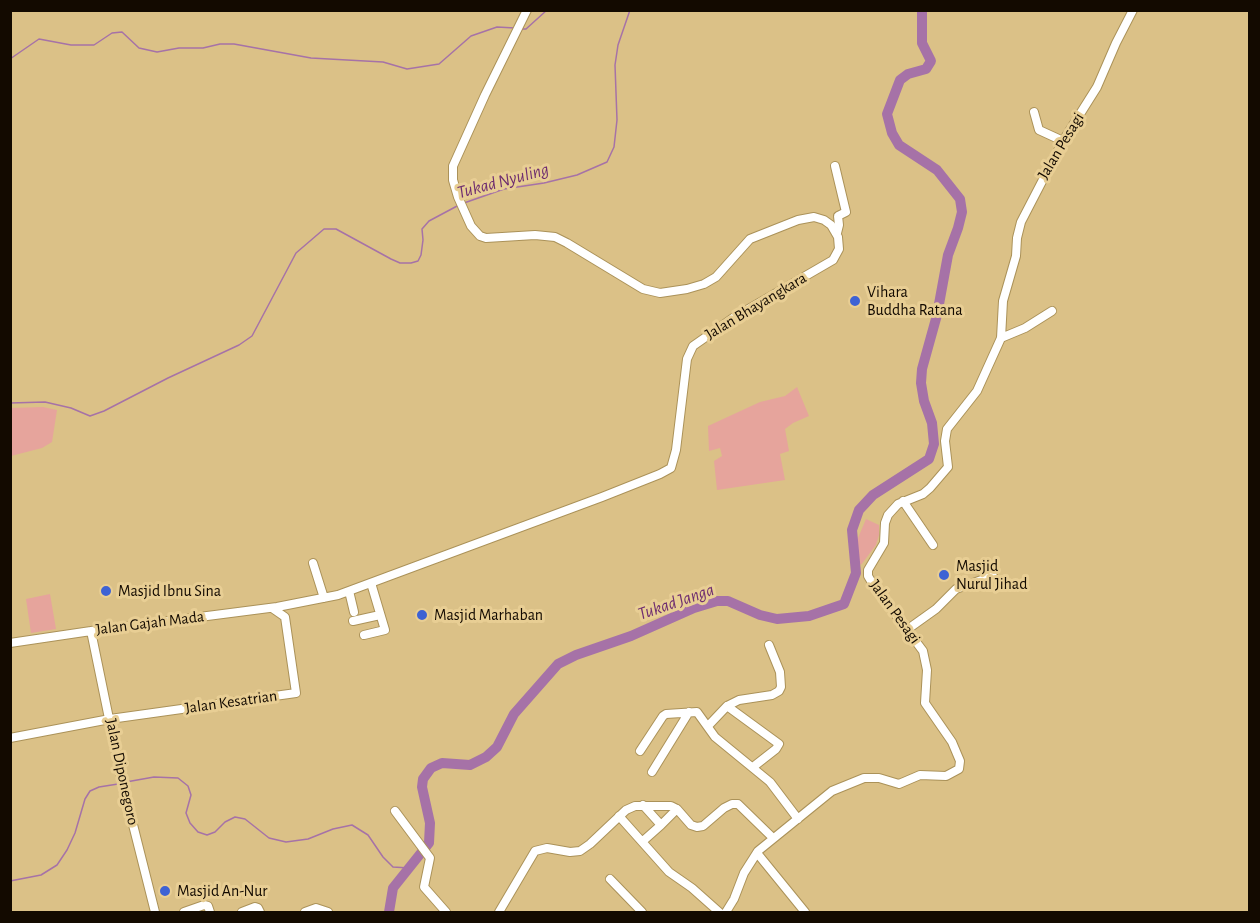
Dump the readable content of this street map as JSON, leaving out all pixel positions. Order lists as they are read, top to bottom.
{
  "streets": {
    "street": [
      "Jalan Pesagi",
      "Jalan Bhayangkara",
      "Jalan Gajah Mada",
      "Jalan Kesatrian",
      "Jalan Diponegoro"
    ]
  },
  "crossings": [
    ["Jalan Bhayangkara", "Jalan Gajah Mada"],
    ["Jalan Gajah Mada", "Jalan Diponegoro"],
    ["Jalan Kesatrian", "Jalan Diponegoro"]
  ],
  "water": ["Tukad Nyuling", "Tukad Janga"],
  "places": [
    "Vihara Buddha Ratana",
    "Masjid Nurul Jihad",
    "Masjid Ibnu Sina",
    "Masjid Marhaban",
    "Masjid An-Nur"
  ]
}
